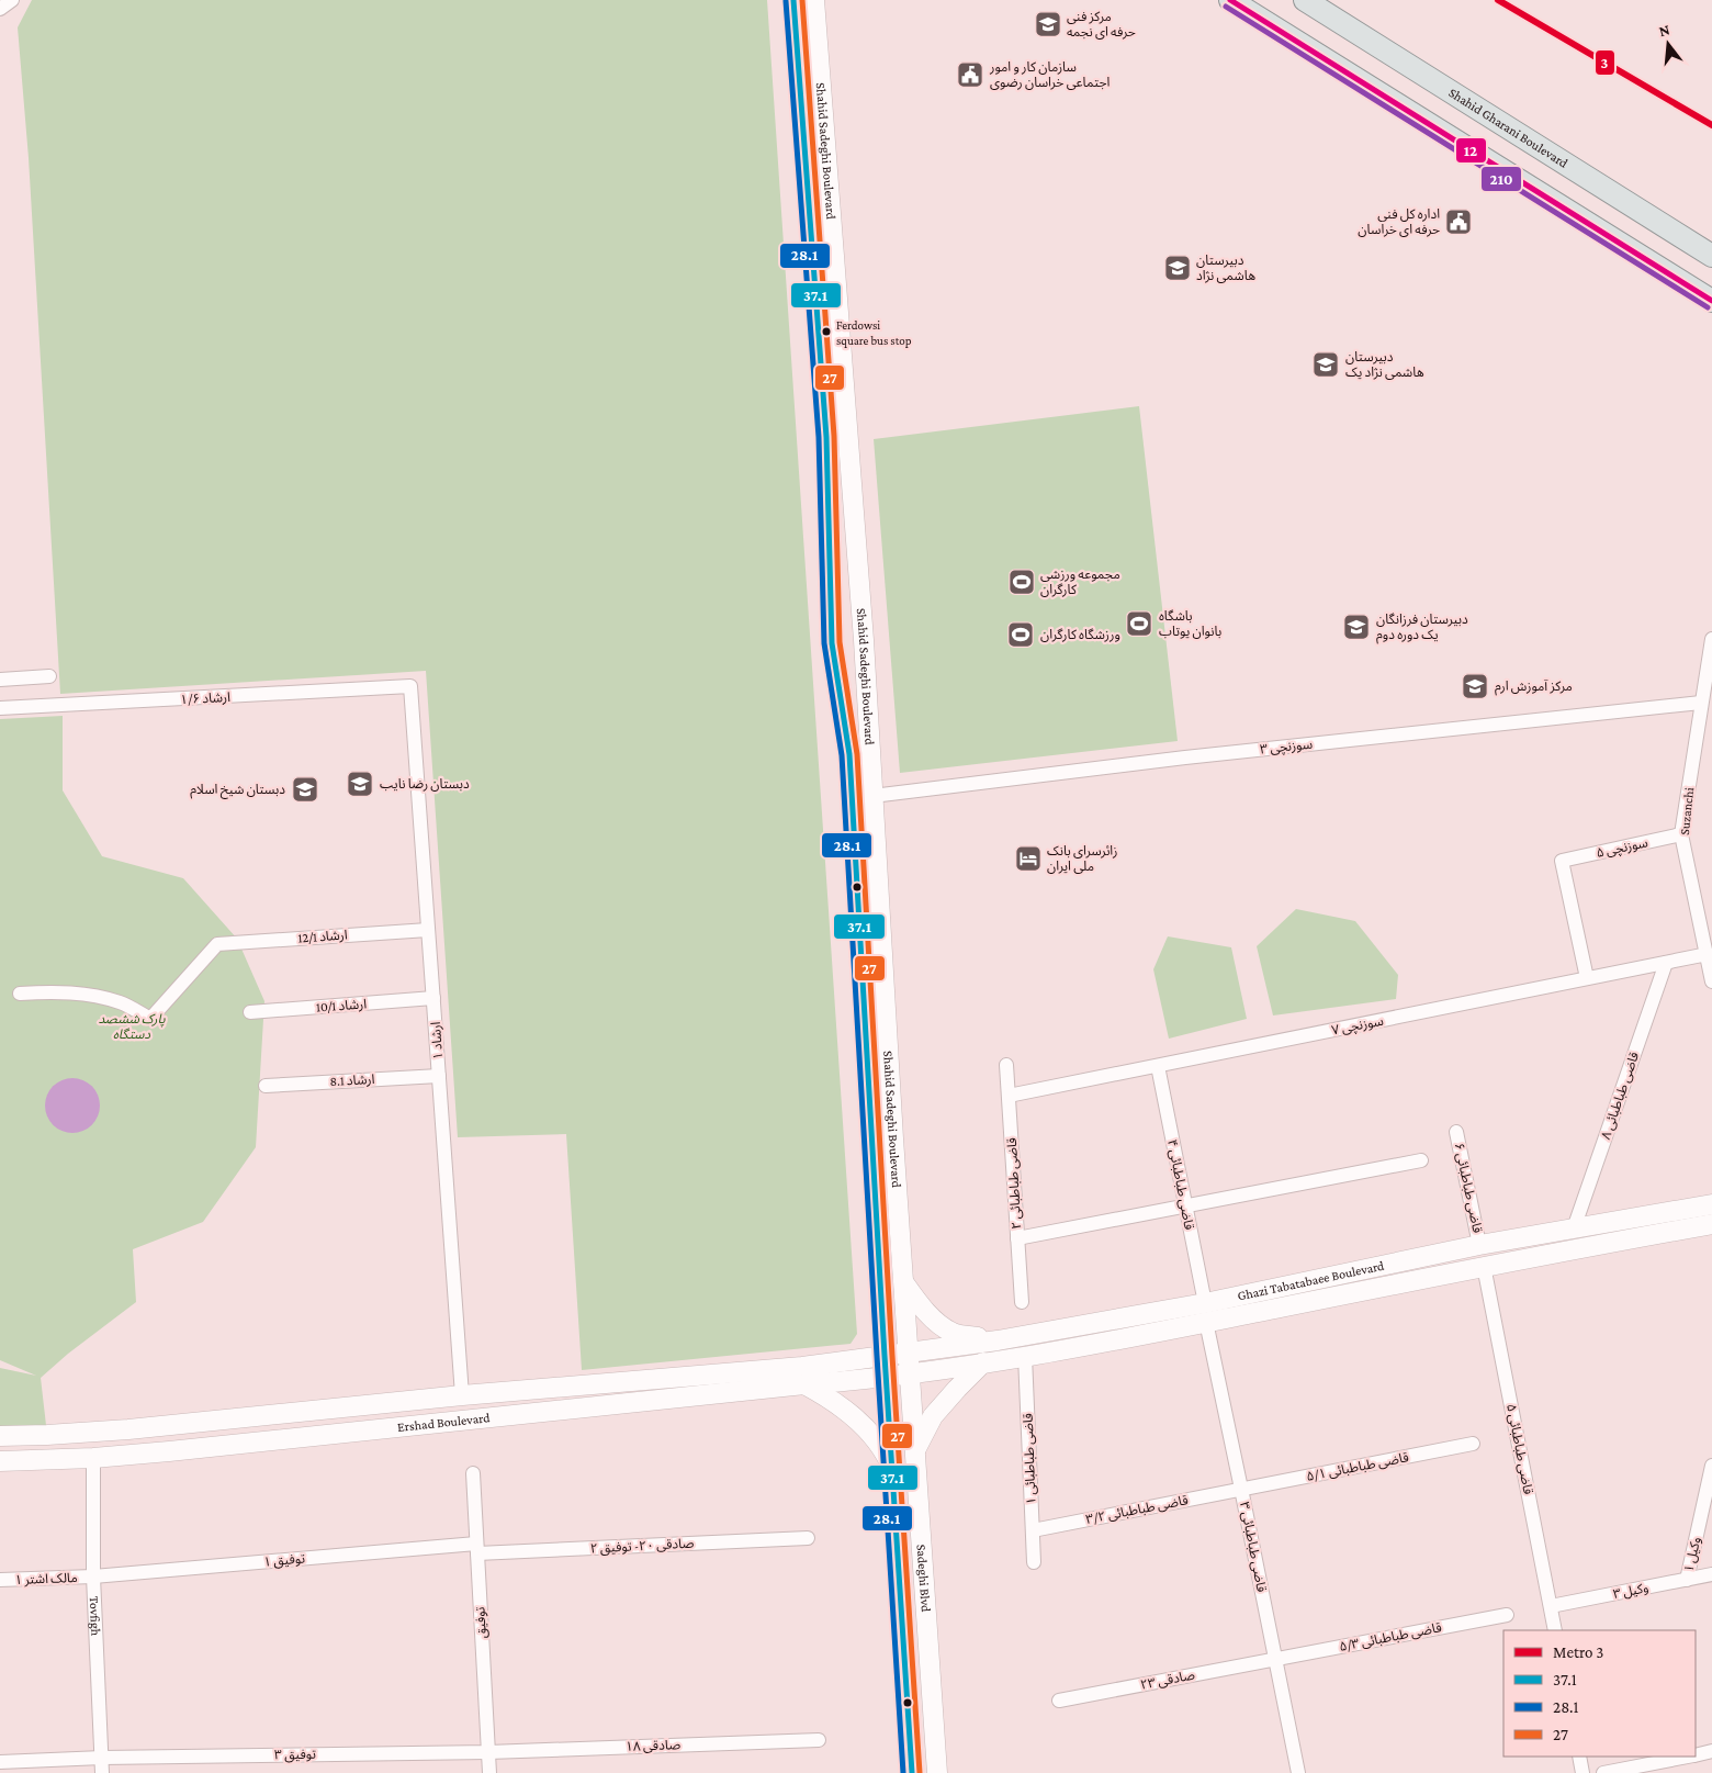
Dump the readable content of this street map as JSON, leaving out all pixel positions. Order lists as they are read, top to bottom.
{
  "streets": {
    "main road": [
      "Shahid Gharani Boulevard",
      "Shahid Sadeghi Boulevard",
      "Ghazi Tabatabaee Boulevard",
      "Ershad Boulevard",
      "Sadeghi Blvd"
    ],
    "street": [
      "ارشاد ۱/۶",
      "سوزنچی ۳",
      "Suzanchi",
      "سوزنچی ۵",
      "ارشاد 12/1",
      "ارشاد 10/1",
      "سوزنچی ۷",
      "ارشاد ۱",
      "ارشاد 8.1",
      "قاضی طباطبائی ۸",
      "قاضی طباطبائی ۲",
      "قاضی طباطبائی ۴",
      "قاضی طباطبائی ۶",
      "قاضی طباطبائی ۵",
      "قاضی طباطبائی ۱",
      "قاضی طباطبائی ۵/۱",
      "قاضی طباطبائی ۳/۲",
      "صادقی ۲۰- توفیق ۲",
      "قاضی طباطبائی ۳",
      "وکيل ۱",
      "توفیق ۱",
      "مالک اشتر ۱",
      "وکيل ۳",
      "Tovfigh",
      "توفیق",
      "قاضی طباطبائی ۵/۳",
      "صادقی ۲۳",
      "صادقی ۱۸",
      "توفیق ۳"
    ]
  },
  "crossings": [
    ["Shahid Sadeghi Boulevard", "سوزنچی ۳"],
    ["Shahid Sadeghi Boulevard", "Ghazi Tabatabaee Boulevard"],
    ["Shahid Sadeghi Boulevard", "Ershad Boulevard"],
    ["Shahid Sadeghi Boulevard", "Sadeghi Blvd"],
    ["ارشاد ۱/۶", "ارشاد ۱"],
    ["سوزنچی ۳", "Suzanchi"],
    ["Suzanchi", "سوزنچی ۵"],
    ["Suzanchi", "سوزنچی ۷"],
    ["سوزنچی ۵", "سوزنچی ۷"],
    ["ارشاد 12/1", "ارشاد ۱"],
    ["ارشاد 10/1", "ارشاد ۱"],
    ["سوزنچی ۷", "قاضی طباطبائی ۸"],
    ["سوزنچی ۷", "قاضی طباطبائی ۲"],
    ["سوزنچی ۷", "قاضی طباطبائی ۴"],
    ["ارشاد ۱", "ارشاد 8.1"],
    ["ارشاد ۱", "Ershad Boulevard"],
    ["قاضی طباطبائی ۸", "Ghazi Tabatabaee Boulevard"],
    ["قاضی طباطبائی ۴", "Ghazi Tabatabaee Boulevard"],
    ["قاضی طباطبائی ۶", "Ghazi Tabatabaee Boulevard"],
    ["Ghazi Tabatabaee Boulevard", "Ershad Boulevard"],
    ["Ghazi Tabatabaee Boulevard", "قاضی طباطبائی ۵"],
    ["Ghazi Tabatabaee Boulevard", "قاضی طباطبائی ۱"],
    ["Ghazi Tabatabaee Boulevard", "قاضی طباطبائی ۳"],
    ["Ghazi Tabatabaee Boulevard", "Sadeghi Blvd"],
    ["Ershad Boulevard", "Sadeghi Blvd"],
    ["Ershad Boulevard", "Tovfigh"],
    ["قاضی طباطبائی ۵", "وکيل ۳"],
    ["قاضی طباطبائی ۱", "قاضی طباطبائی ۳/۲"],
    ["قاضی طباطبائی ۵/۱", "قاضی طباطبائی ۳/۲"],
    ["قاضی طباطبائی ۵/۱", "قاضی طباطبائی ۳"],
    ["قاضی طباطبائی ۳/۲", "قاضی طباطبائی ۳"],
    ["صادقی ۲۰- توفیق ۲", "توفیق ۱"],
    ["صادقی ۲۰- توفیق ۲", "توفیق"],
    ["قاضی طباطبائی ۳", "قاضی طباطبائی ۵/۳"],
    ["قاضی طباطبائی ۳", "صادقی ۲۳"],
    ["وکيل ۱", "وکيل ۳"],
    ["توفیق ۱", "مالک اشتر ۱"],
    ["توفیق ۱", "Tovfigh"],
    ["توفیق ۱", "توفیق"],
    ["مالک اشتر ۱", "Tovfigh"],
    ["Tovfigh", "توفیق ۳"],
    ["توفیق", "صادقی ۱۸"],
    ["توفیق", "توفیق ۳"],
    ["قاضی طباطبائی ۵/۳", "صادقی ۲۳"],
    ["صادقی ۱۸", "توفیق ۳"]
  ],
  "parks": ["پارک‌ ششصد دستگاه"],
  "places": {
    "school or university": [
      "مرکز فنی حرفه ای نجمه",
      "دبیرستان هاشمی نژاد",
      "دبیرستان هاشمی نژاد یک",
      "دبیرستان فرزانگان یک دوره دوم",
      "مرکز آموزش ارم",
      "دبستان رضا نایب",
      "دبستان شیخ اسلام"
    ],
    "public building": ["سازمان کار و امور اجتماعی خراسان رضوی", "اداره کل فنی حرفه ای خراسان"],
    "other": ["Ferdowsi square bus stop"],
    "sports": ["مجموعه ورزشی کارگران", "باشگاه بانوان یوتاب", "ورزشگاه کارگران"],
    "hotel": ["زائرسرای بانک ملی ایران"]
  },
  "lines": [
    "metro line 3",
    "transit line 37.1",
    "transit line 27",
    "transit line 12",
    "transit line 28.1",
    "transit line 210"
  ],
  "legend": [
    "Metro 3",
    "37.1",
    "28.1",
    "27"
  ],
  "north": "top"
}
